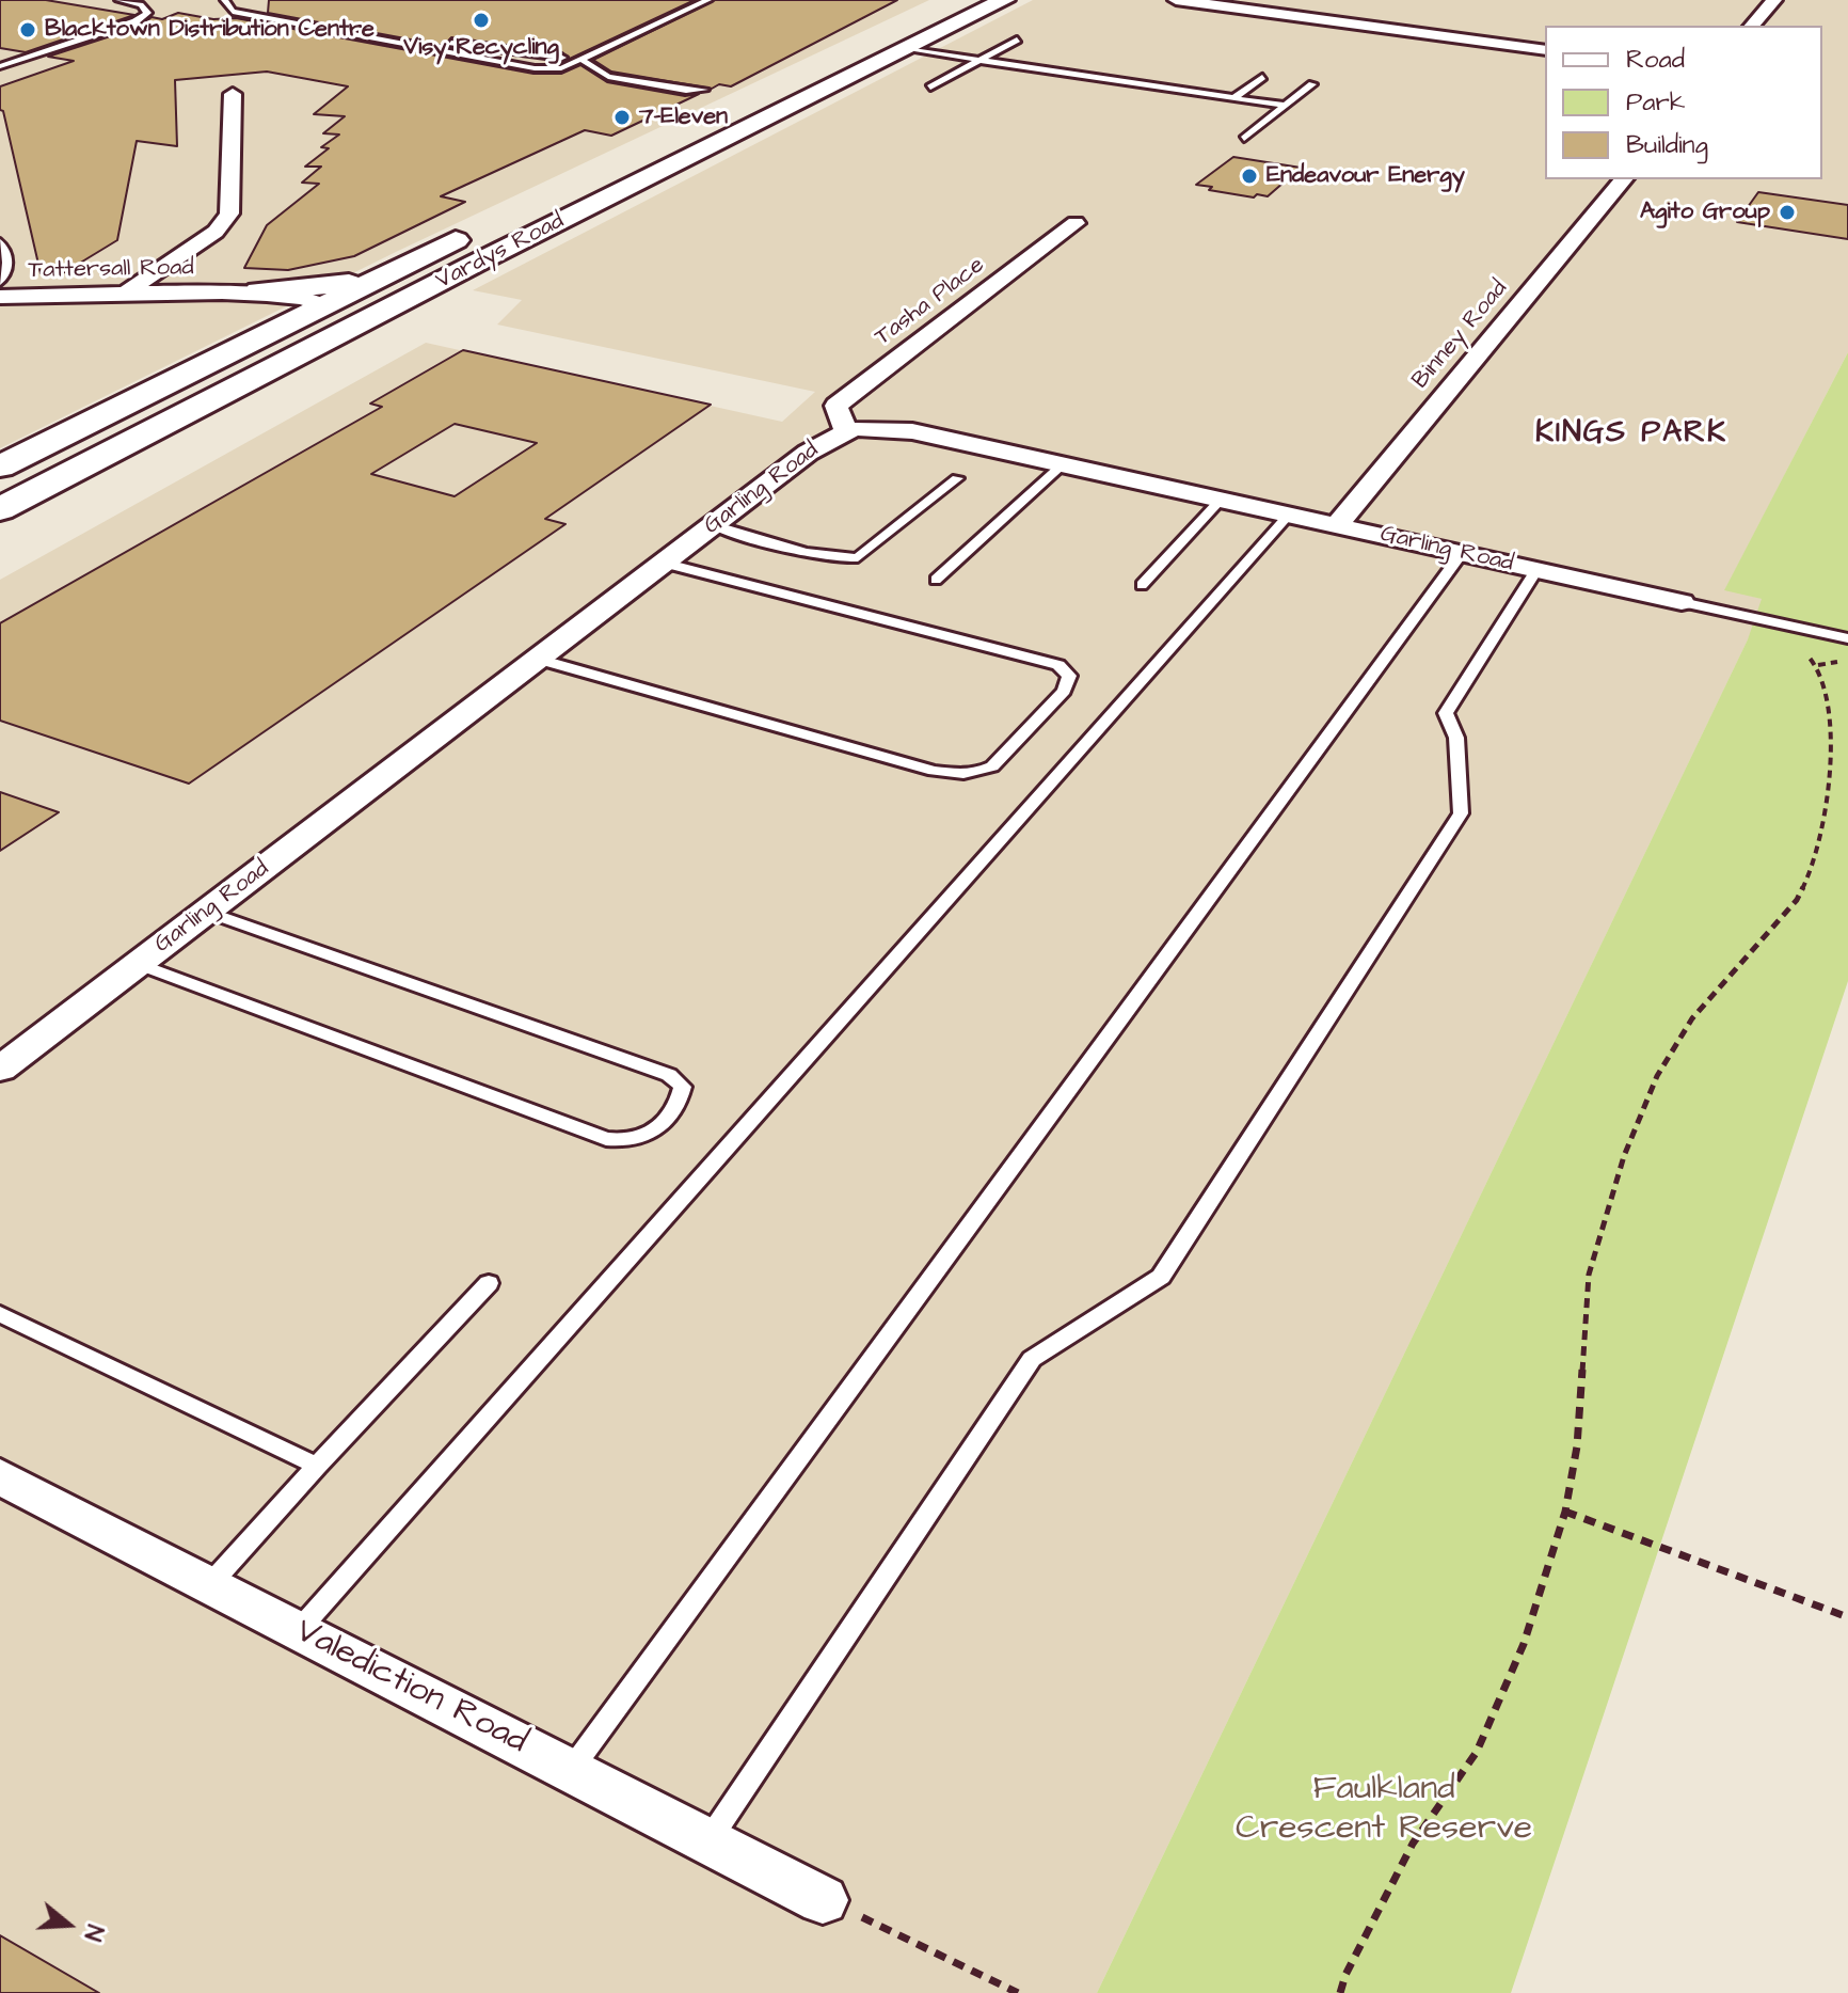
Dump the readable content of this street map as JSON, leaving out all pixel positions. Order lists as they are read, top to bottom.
{
  "streets": {
    "main road": ["Vardys Road"],
    "street": [
      "Tattersall Road",
      "Tasha Place",
      "Binney Road",
      "Garling Road",
      "Valediction Road"
    ]
  },
  "crossings": [
    ["Vardys Road", "Tattersall Road"],
    ["Tasha Place", "Garling Road"],
    ["Binney Road", "Garling Road"]
  ],
  "districts": ["KINGS PARK"],
  "parks": ["Faulkland Crescent Reserve"],
  "places": [
    "Visy Recycling",
    "Blacktown Distribution Centre",
    "7-Eleven",
    "Endeavour Energy",
    "Agito Group"
  ],
  "legend": ["Road", "Park", "Building"],
  "north": "right"
}
